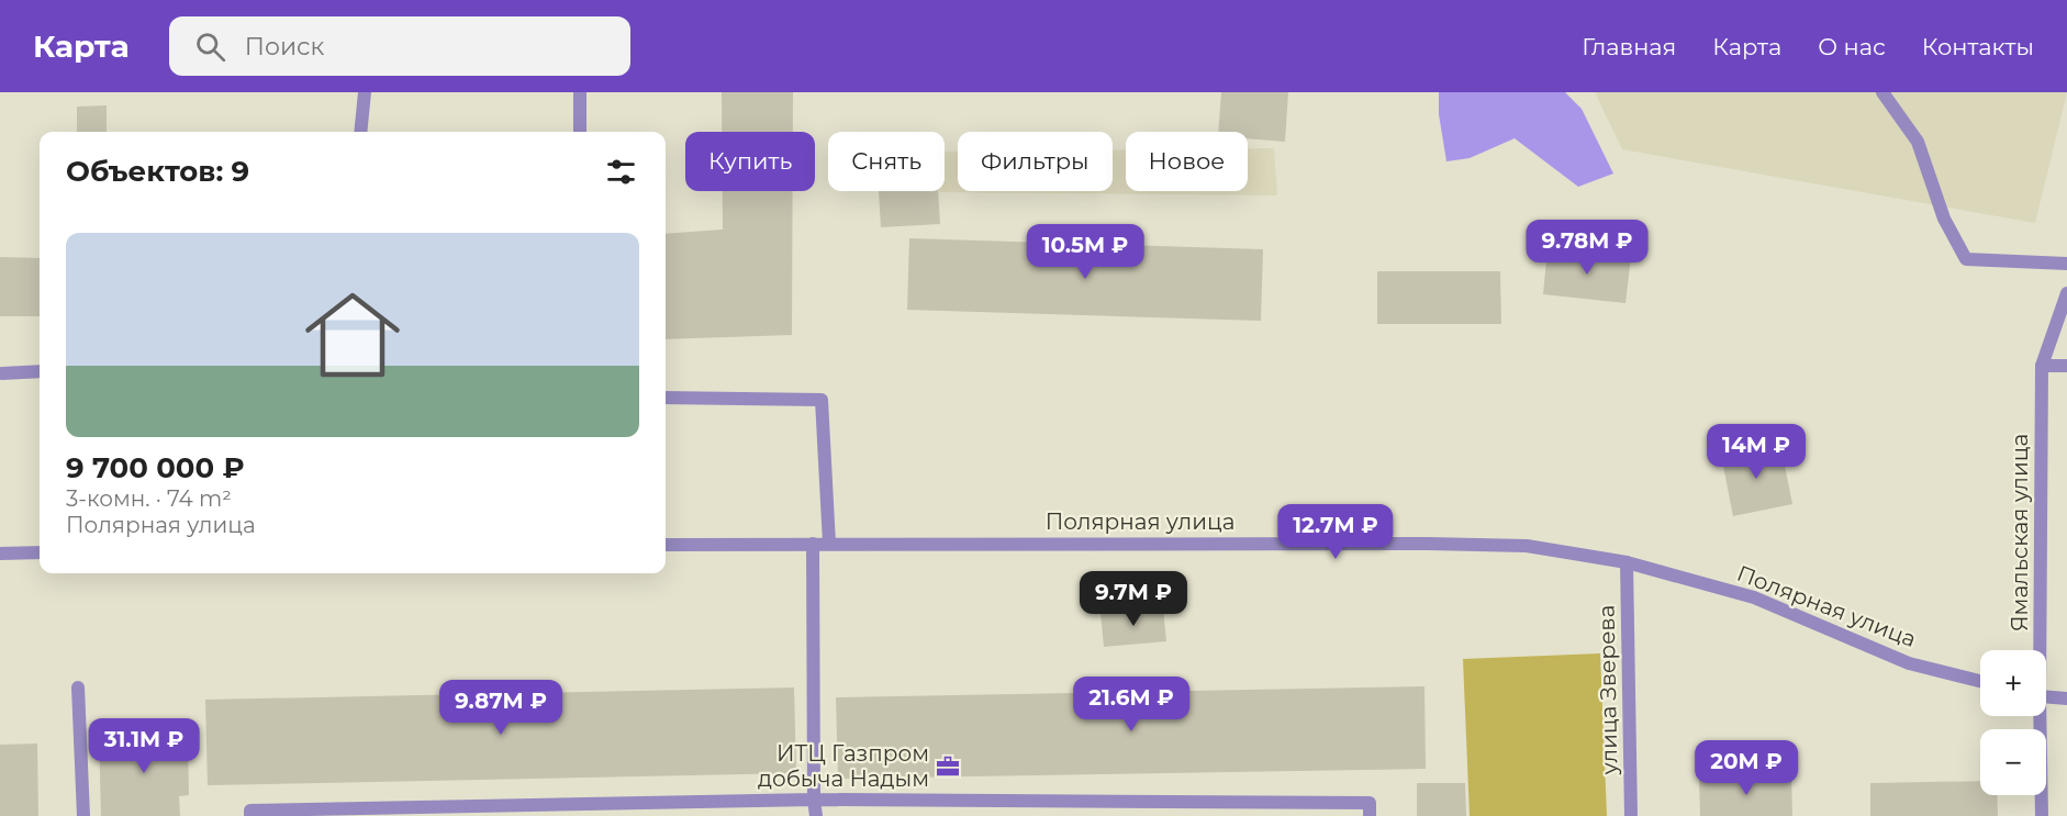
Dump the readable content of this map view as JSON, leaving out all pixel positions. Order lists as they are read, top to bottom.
{
  "streets": {
    "street": ["Полярная улица", "Ямальская улица", "улица Зверева"]
  },
  "crossings": [
    ["Полярная улица", "улица Зверева"]
  ],
  "places": {
    "office": ["ИТЦ Газпром добыча Надым"]
  },
  "page": {
    "header": "Карта",
    "search": "Поиск",
    "nav": [
      "Главная",
      "Карта",
      "О нас",
      "Контакты"
    ],
    "chip": [
      "Купить",
      "Снять",
      "Фильтры",
      "Новое"
    ],
    "heading": "Объектов: 9",
    "list": [
      {
        "name": "9 700 000 ₽",
        "note": "3-комн. · 74 m² · Полярная улица"
      }
    ],
    "price": [
      "9.78M ₽",
      "10.5M ₽",
      "14M ₽",
      "12.7M ₽",
      "9.7M ₽",
      "21.6M ₽",
      "9.87M ₽",
      "31.1M ₽",
      "20M ₽"
    ],
    "map_buttons": ["+", "−"]
  }
}
